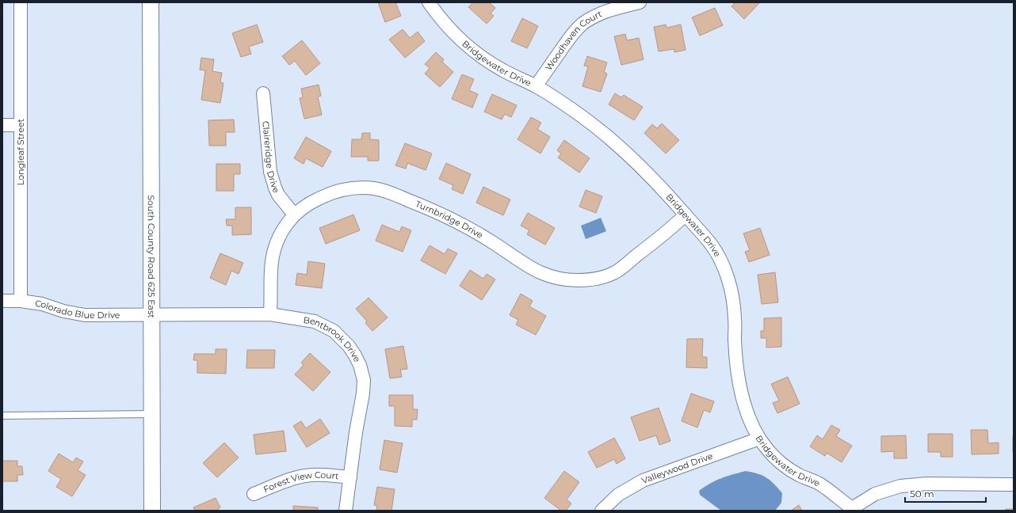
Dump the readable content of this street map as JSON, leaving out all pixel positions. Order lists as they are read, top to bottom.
{
  "streets": {
    "street": [
      "Woodhaven Court",
      "Bridgewater Drive",
      "Longleaf Street",
      "Claireridge Drive",
      "Turnbridge Drive",
      "South County Road 625 East",
      "Colorado Blue Drive",
      "Bentbrook Drive",
      "Valleywood Drive",
      "Forest View Court"
    ]
  },
  "crossings": [
    ["Woodhaven Court", "Bridgewater Drive"],
    ["Bridgewater Drive", "Turnbridge Drive"],
    ["Bridgewater Drive", "Valleywood Drive"],
    ["Longleaf Street", "Colorado Blue Drive"],
    ["Claireridge Drive", "Turnbridge Drive"],
    ["Turnbridge Drive", "Bentbrook Drive"],
    ["South County Road 625 East", "Colorado Blue Drive"],
    ["South County Road 625 East", "Bentbrook Drive"],
    ["Colorado Blue Drive", "Bentbrook Drive"],
    ["Bentbrook Drive", "Forest View Court"]
  ],
  "scale_bar": "50 m"
}
